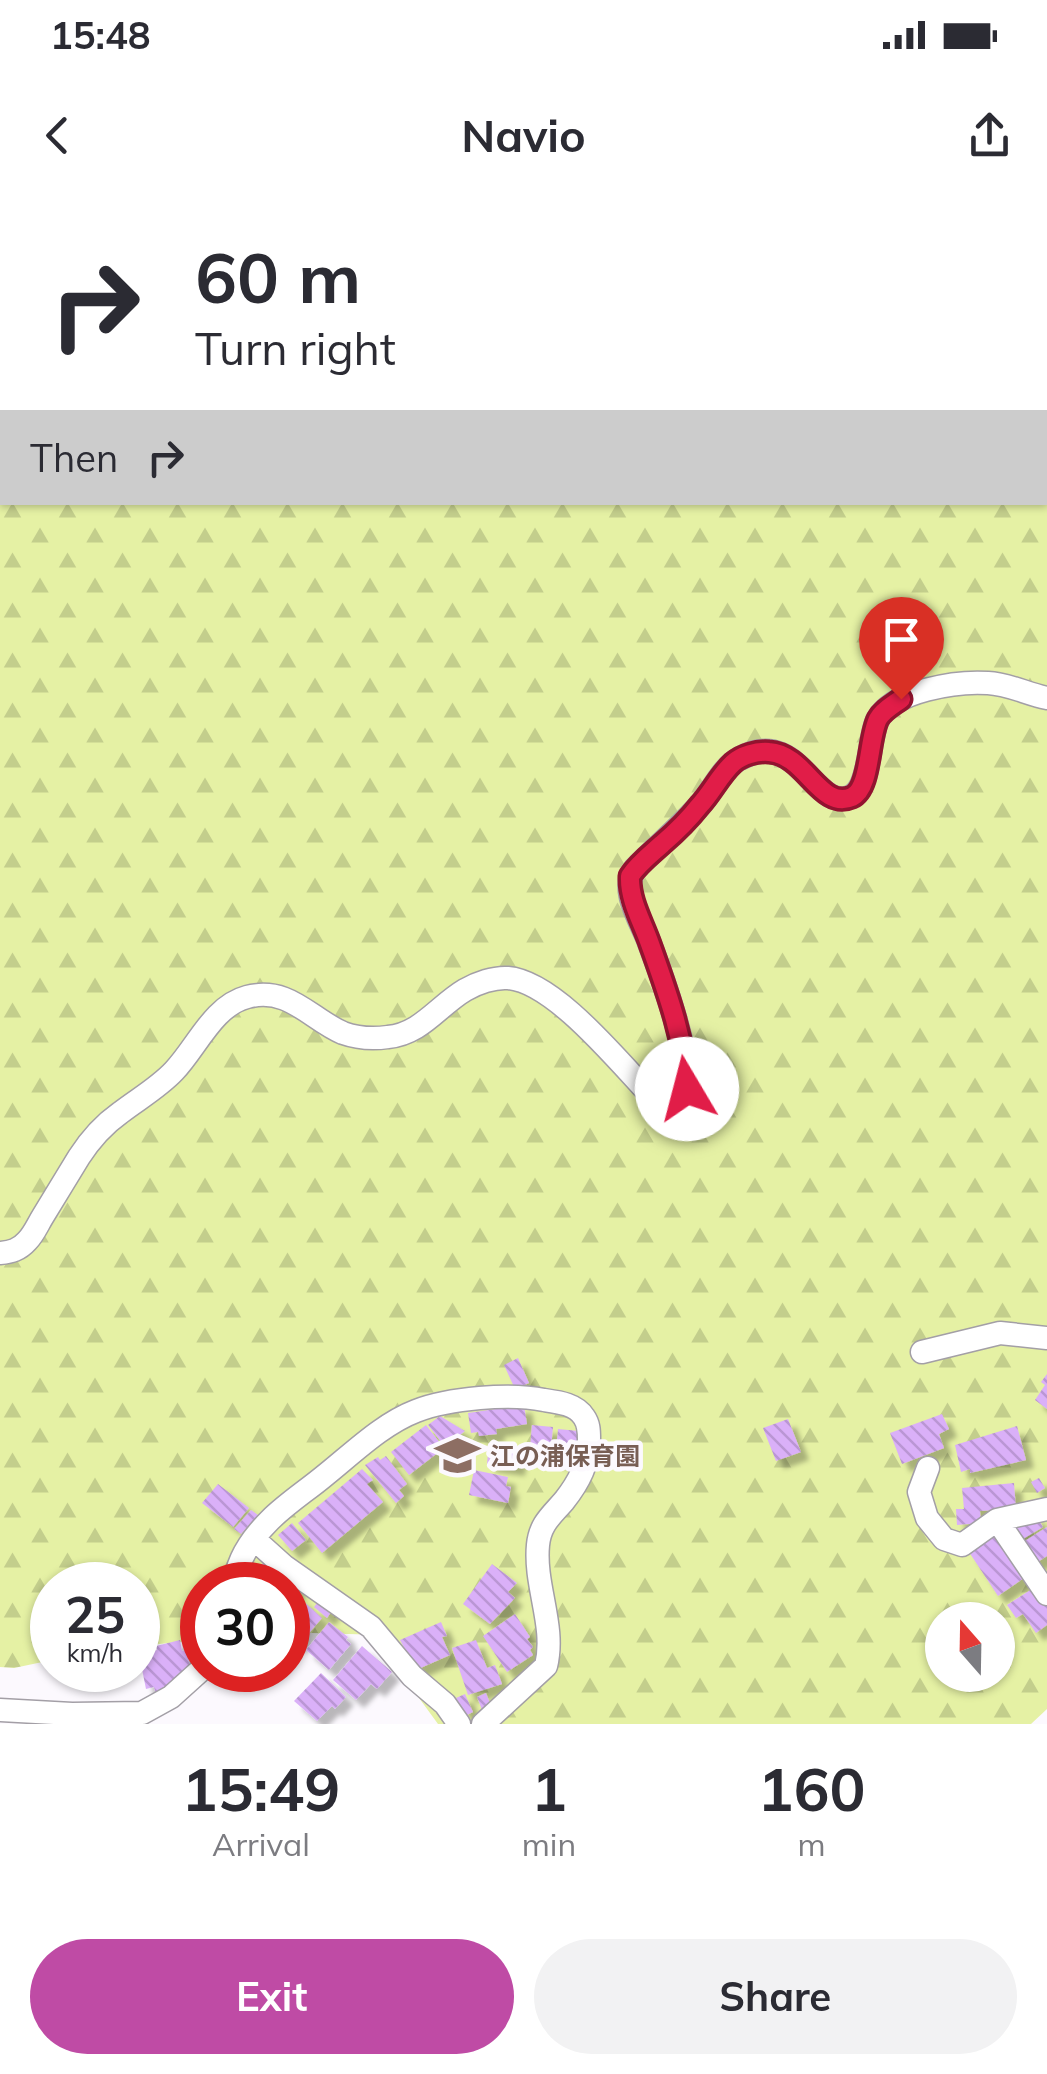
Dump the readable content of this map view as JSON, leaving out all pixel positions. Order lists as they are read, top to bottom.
{
  "places": {
    "school or university": ["江の浦保育園"]
  },
  "north": "top",
  "page": {
    "status": "15:48",
    "header": "Navio",
    "turn": ["60 m", "Turn right"],
    "then": "Then",
    "speed": "25 km/h",
    "limit": "30",
    "eta": [
      "15:49",
      "Arrival",
      "1",
      "min",
      "160",
      "m"
    ],
    "buttons": ["Exit", "Share"]
  }
}
